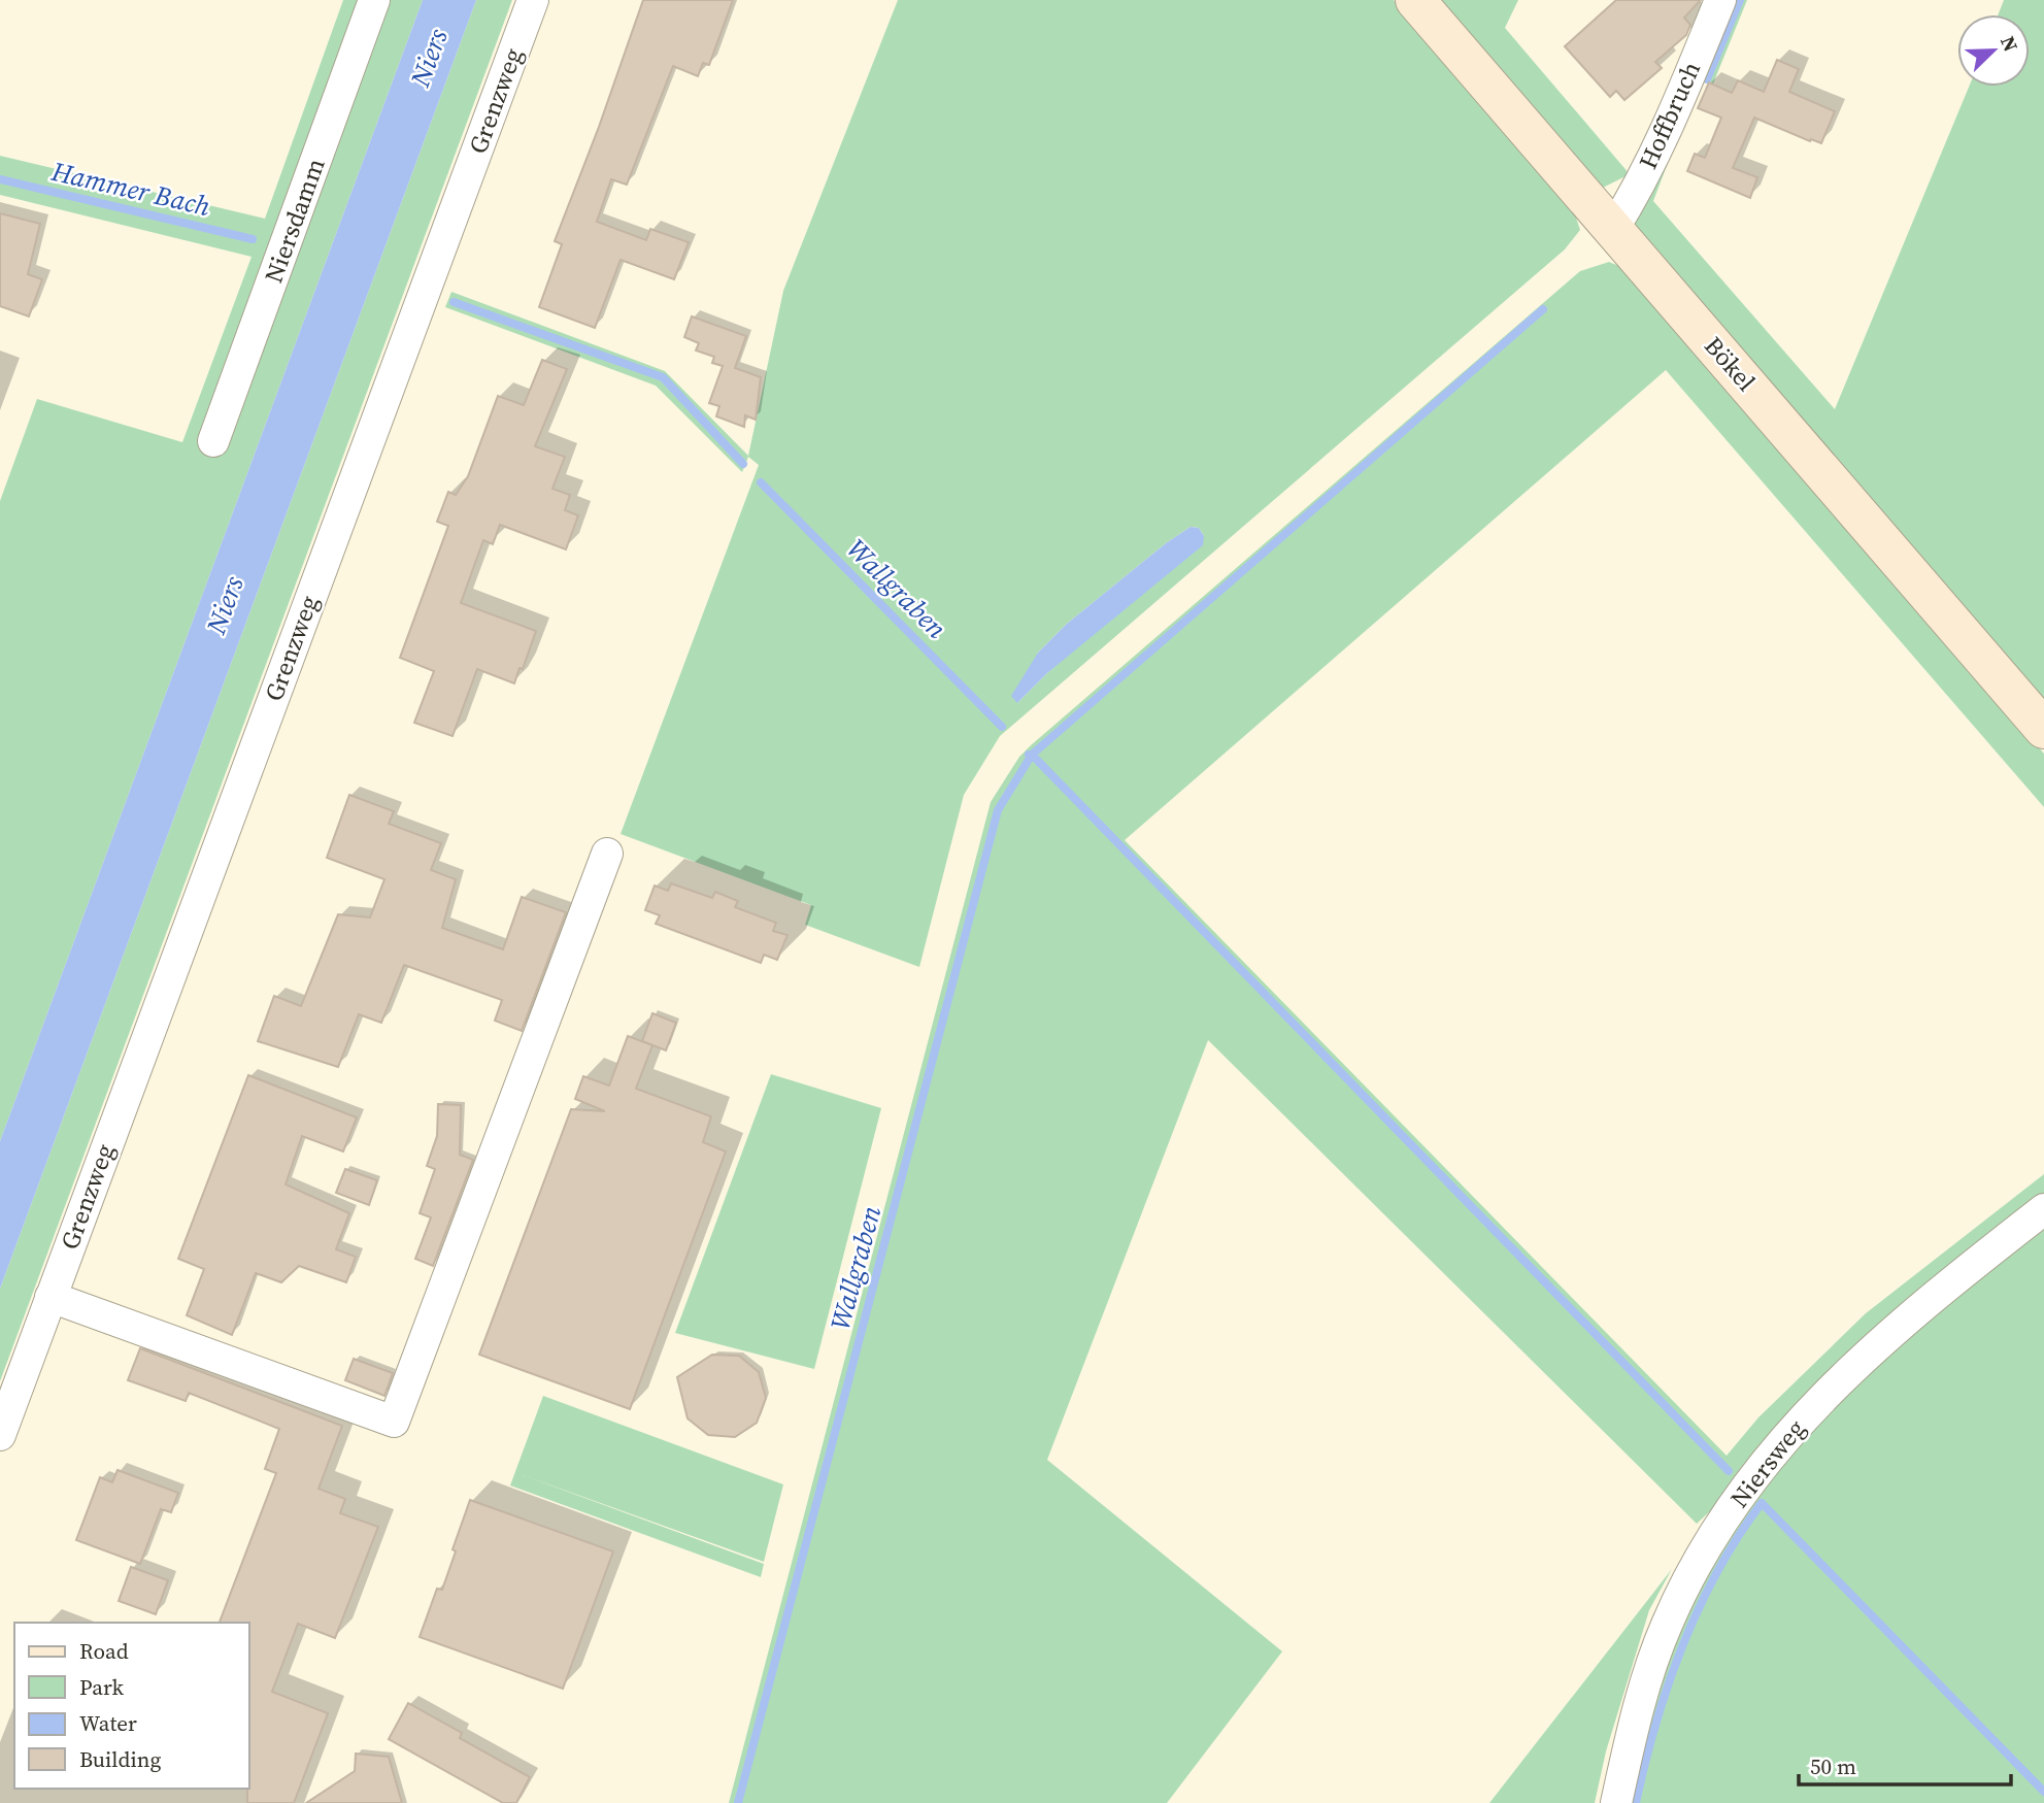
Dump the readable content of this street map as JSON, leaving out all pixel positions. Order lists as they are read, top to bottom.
{
  "streets": {
    "main road": ["Bökel"],
    "street": [
      "Grenzweg",
      "Hoffbruch",
      "Niersdamm",
      "Niersweg"
    ]
  },
  "crossings": [
    ["Hoffbruch", "Bökel"]
  ],
  "water": ["Niers", "Hammer Bach", "Wallgraben"],
  "legend": [
    "Road",
    "Park",
    "Water",
    "Building"
  ],
  "scale_bar": "50 m",
  "north": "top right"
}
